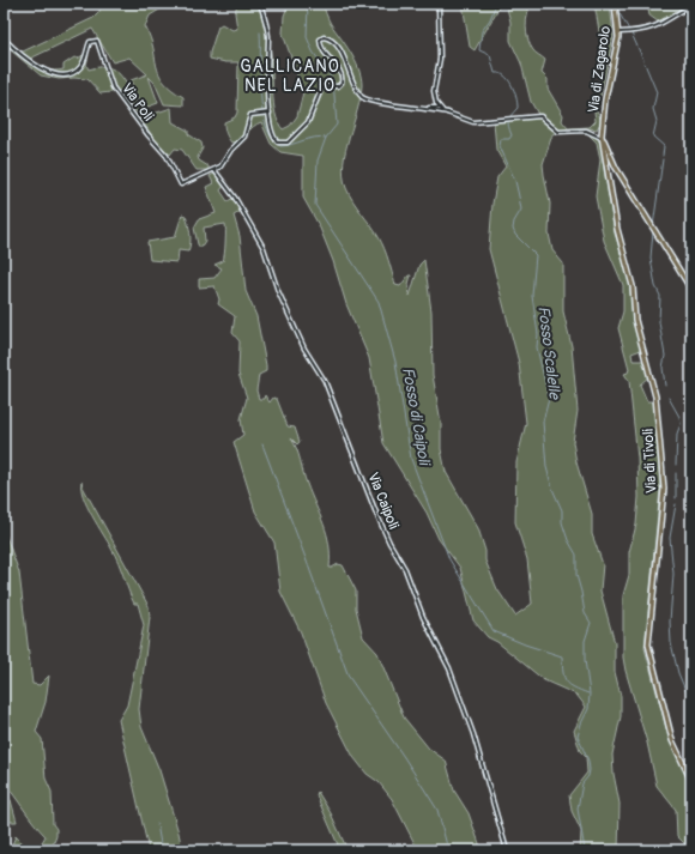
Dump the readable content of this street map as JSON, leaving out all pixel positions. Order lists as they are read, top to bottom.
{
  "streets": {
    "main road": ["Via di Zagarolo", "Via di Tivoli"],
    "street": ["Via Poli", "Via Caipoli"]
  },
  "crossings": [
    ["Via di Zagarolo", "Via di Tivoli"],
    ["Via Poli", "Via Caipoli"]
  ],
  "districts": ["GALLICANO NEL LAZIO"],
  "water": ["Fosso Scalelle", "Fosso di Caipoli"]
}
